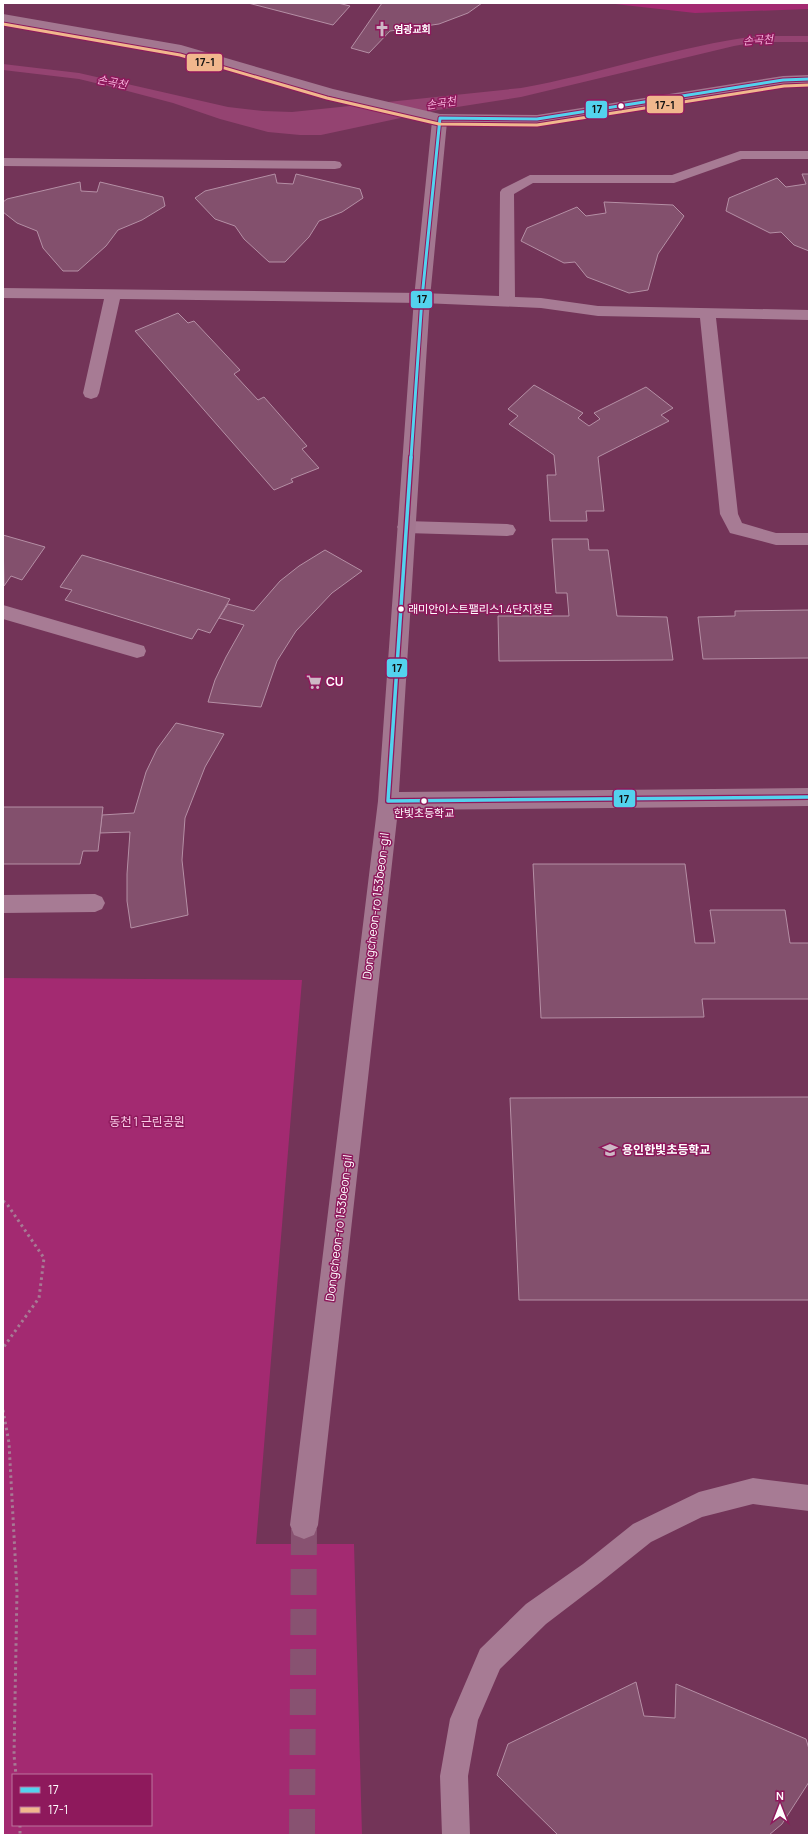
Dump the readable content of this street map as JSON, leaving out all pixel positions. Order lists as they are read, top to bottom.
{
  "streets": {
    "street": ["Dongcheon-ro 153beon-gil"]
  },
  "water": ["손곡천"],
  "parks": ["동천 1 근린공원"],
  "places": {
    "church": ["염광교회"],
    "other": ["래미안이스트팰리스1.4단지정문", "한빛초등학교"],
    "supermarket": ["CU"],
    "school or university": ["용인한빛초등학교"]
  },
  "lines": ["transit line 17-1", "transit line 17"],
  "legend": ["17", "17-1"],
  "north": "top"
}
